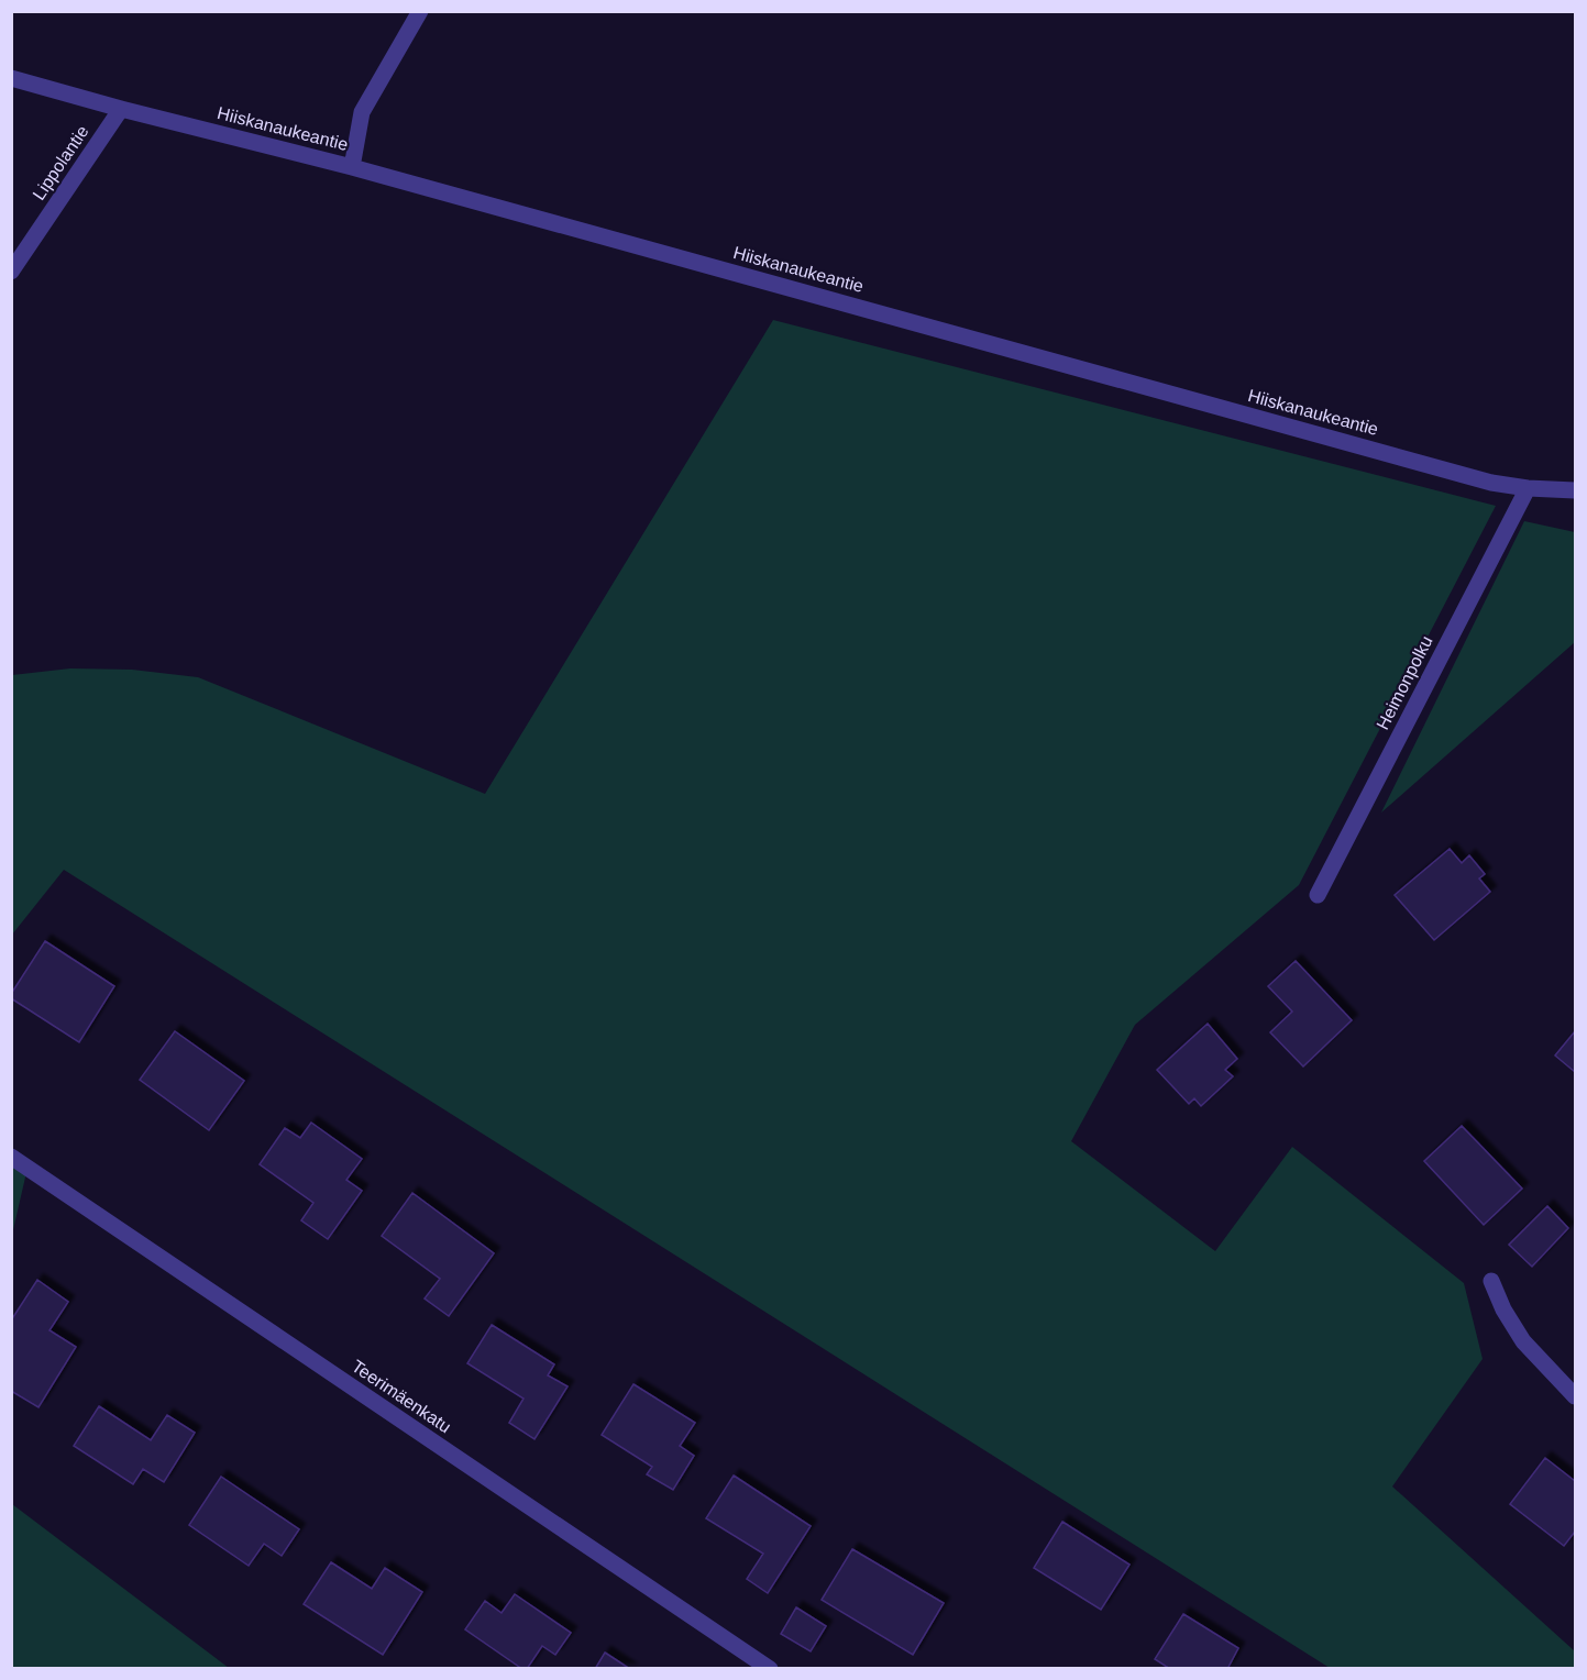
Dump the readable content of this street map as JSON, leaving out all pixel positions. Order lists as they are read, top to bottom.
{
  "streets": {
    "street": [
      "Hiiskanaukeantie",
      "Lippolantie",
      "Heimonpolku",
      "Teerimäenkatu"
    ]
  },
  "crossings": [
    ["Hiiskanaukeantie", "Lippolantie"],
    ["Hiiskanaukeantie", "Heimonpolku"]
  ]
}
